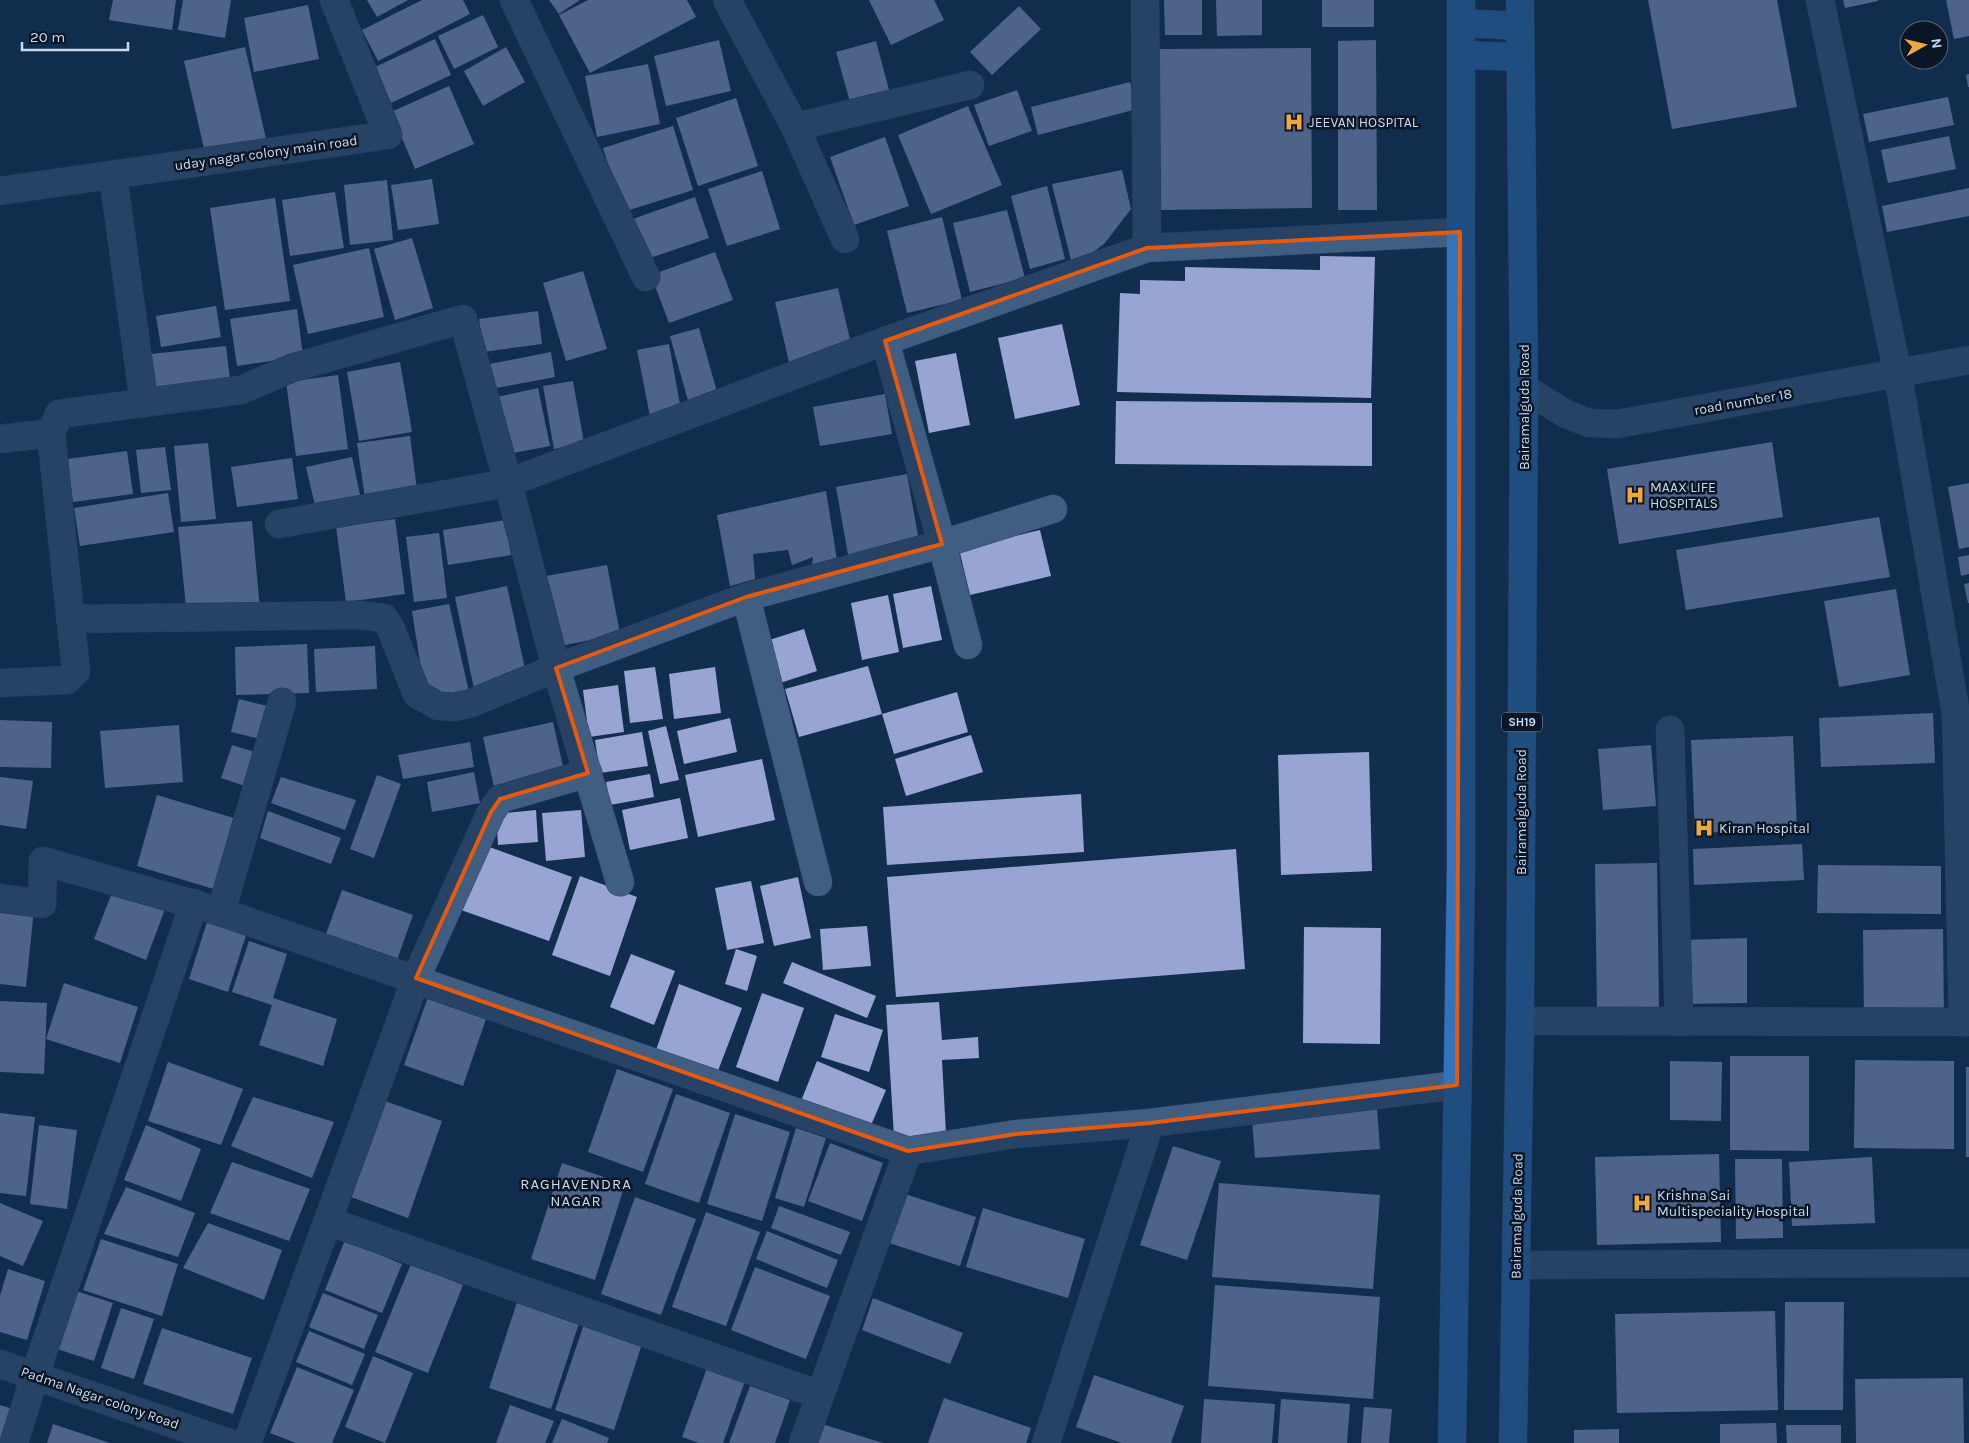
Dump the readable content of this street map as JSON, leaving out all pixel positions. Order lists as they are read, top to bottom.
{
  "streets": {
    "main road": ["Bairamalguda Road", "SH19"],
    "street": ["uday nagar colony main road", "road number 18", "Padma Nagar colony Road"]
  },
  "crossings": [
    ["road number 18", "Bairamalguda Road"]
  ],
  "districts": ["RAGHAVENDRA NAGAR"],
  "places": {
    "hospital": [
      "JEEVAN HOSPITAL",
      "MAAX LIFE HOSPITALS",
      "Kiran Hospital",
      "Krishna Sai Multispeciality Hospital"
    ]
  },
  "scale_bar": "20 m",
  "north": "right"
}
